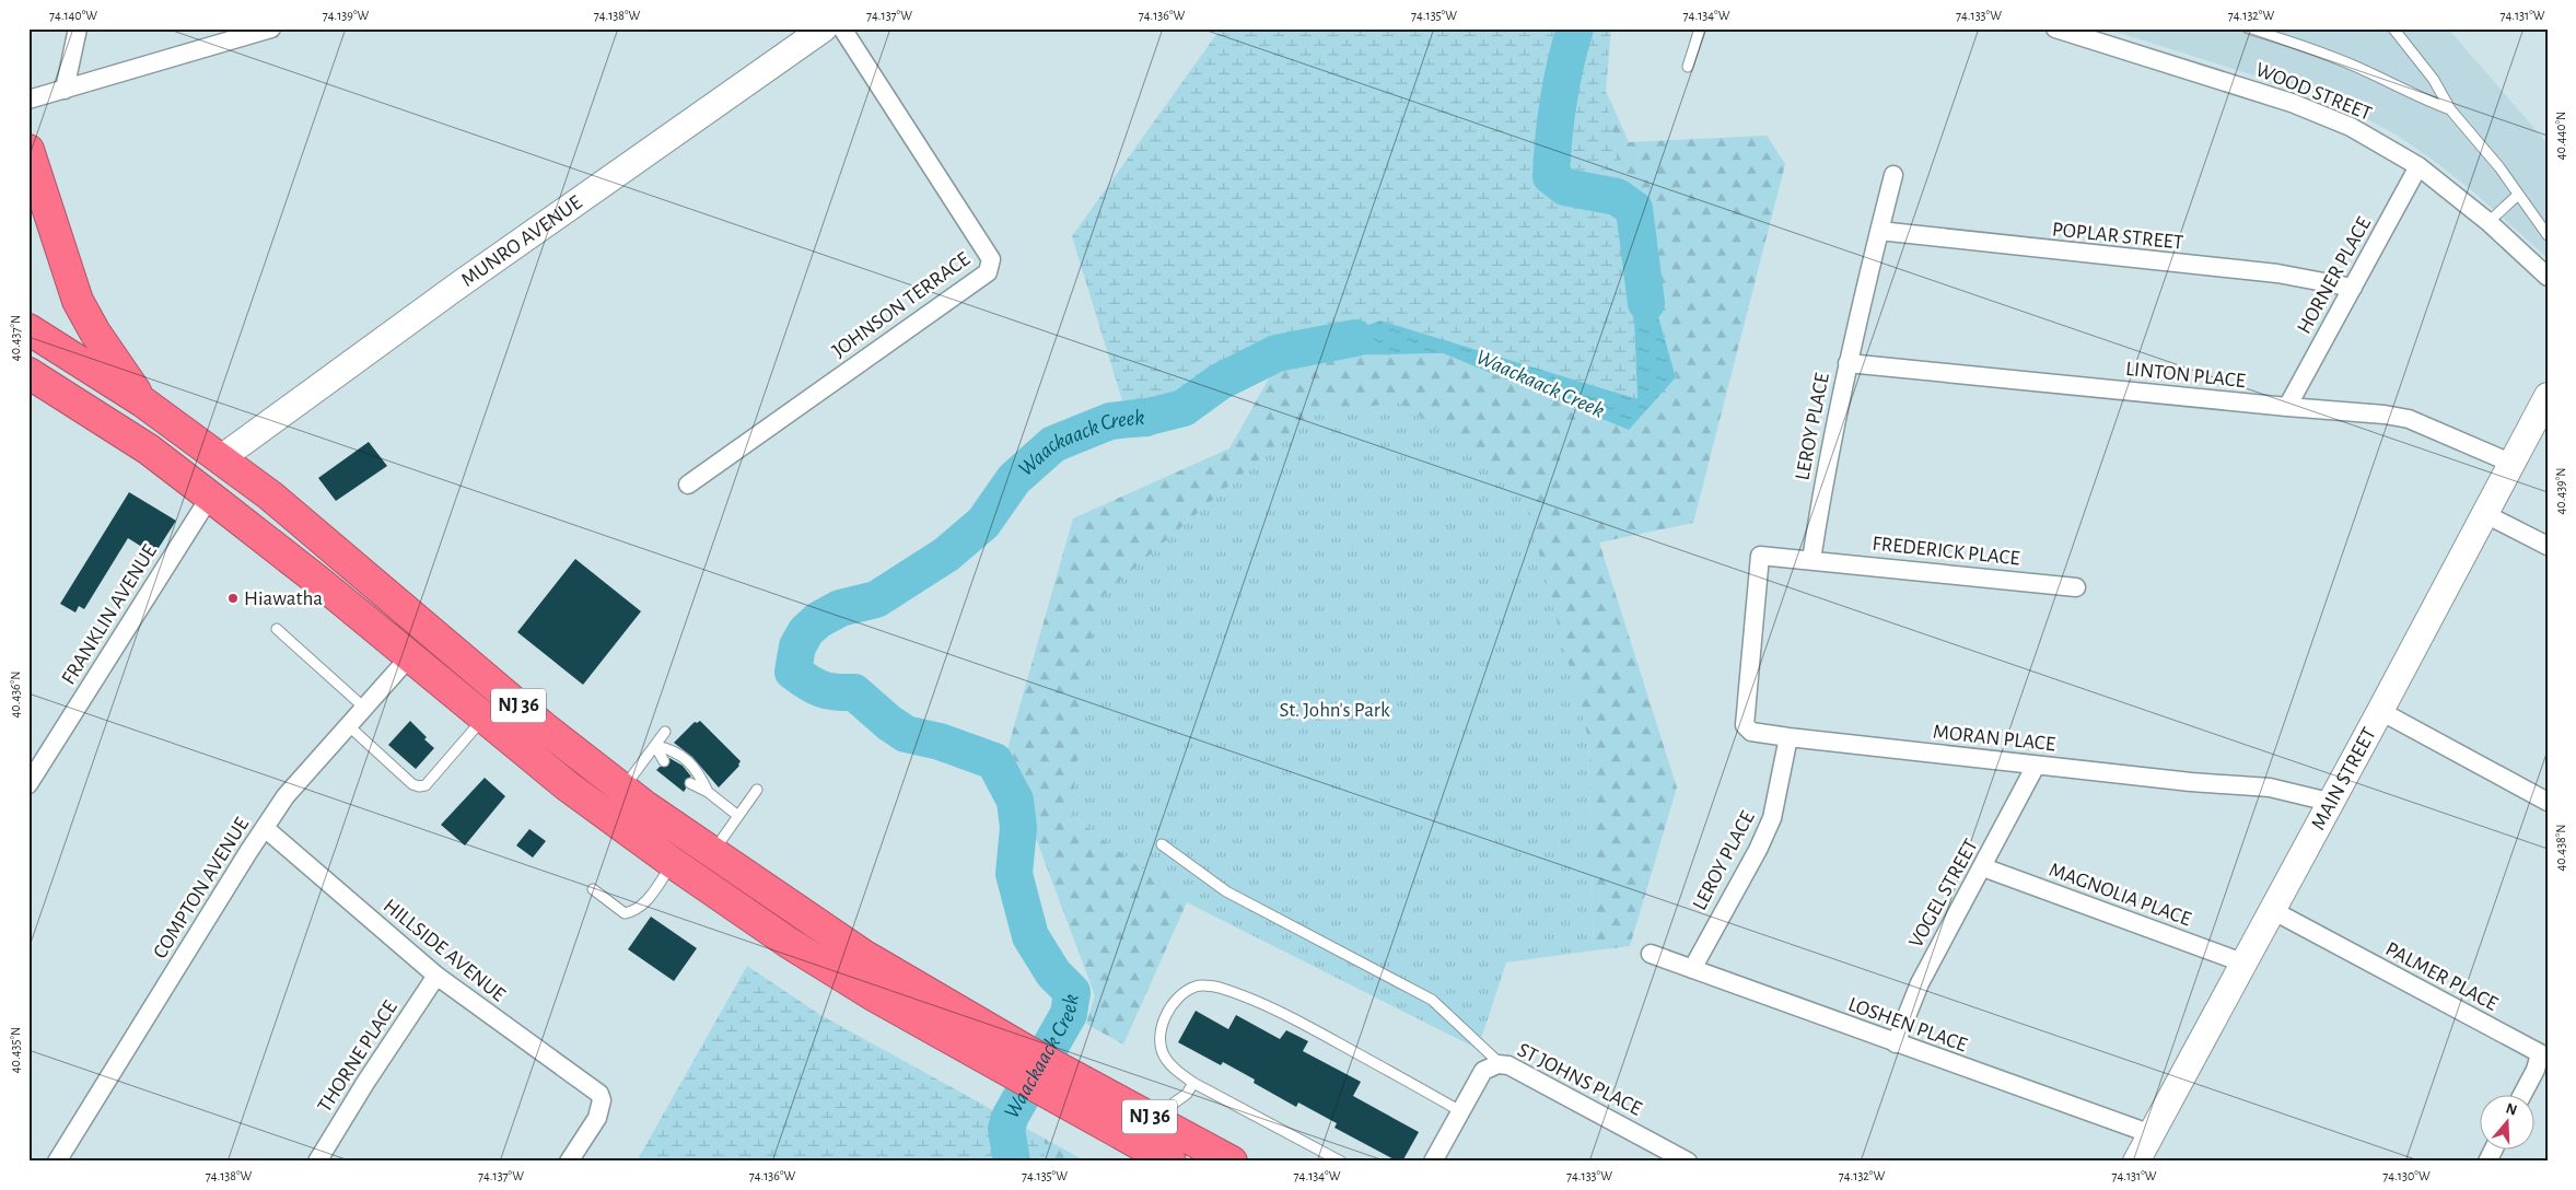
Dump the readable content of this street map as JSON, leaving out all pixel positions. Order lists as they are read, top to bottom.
{
  "streets": {
    "highway": ["NJ 36"],
    "street": [
      "WOOD STREET",
      "POPLAR STREET",
      "MUNRO AVENUE",
      "HORNER PLACE",
      "JOHNSON TERRACE",
      "LINTON PLACE",
      "LEROY PLACE",
      "FREDERICK PLACE",
      "FRANKLIN AVENUE",
      "MORAN PLACE",
      "MAIN STREET",
      "COMPTON AVENUE",
      "VOGEL STREET",
      "MAGNOLIA PLACE",
      "HILLSIDE AVENUE",
      "PALMER PLACE",
      "LOSHEN PLACE",
      "THORNE PLACE",
      "ST JOHNS PLACE"
    ]
  },
  "crossings": [
    ["WOOD STREET", "HORNER PLACE"],
    ["POPLAR STREET", "HORNER PLACE"],
    ["POPLAR STREET", "LEROY PLACE"],
    ["MUNRO AVENUE", "NJ 36"],
    ["HORNER PLACE", "LINTON PLACE"],
    ["LINTON PLACE", "LEROY PLACE"],
    ["LINTON PLACE", "MAIN STREET"],
    ["LEROY PLACE", "FREDERICK PLACE"],
    ["LEROY PLACE", "MORAN PLACE"],
    ["LEROY PLACE", "LOSHEN PLACE"],
    ["FREDERICK PLACE", "MORAN PLACE"],
    ["FRANKLIN AVENUE", "NJ 36"],
    ["NJ 36", "COMPTON AVENUE"],
    ["MORAN PLACE", "MAIN STREET"],
    ["MORAN PLACE", "VOGEL STREET"],
    ["MAIN STREET", "MAGNOLIA PLACE"],
    ["MAIN STREET", "PALMER PLACE"],
    ["MAIN STREET", "LOSHEN PLACE"],
    ["COMPTON AVENUE", "HILLSIDE AVENUE"],
    ["VOGEL STREET", "MAGNOLIA PLACE"],
    ["VOGEL STREET", "LOSHEN PLACE"],
    ["HILLSIDE AVENUE", "THORNE PLACE"]
  ],
  "water": ["Waackaack Creek"],
  "parks": ["St. John's Park"],
  "places": ["Hiawatha"],
  "north": "top",
  "coordinates": [
    "74.140°W",
    "74.139°W",
    "74.138°W",
    "74.137°W",
    "74.136°W",
    "74.135°W",
    "74.134°W",
    "74.133°W",
    "74.132°W",
    "74.131°W",
    "40.440°N",
    "40.437°N",
    "40.439°N",
    "40.436°N",
    "40.438°N",
    "40.435°N",
    "74.130°W"
  ]
}
